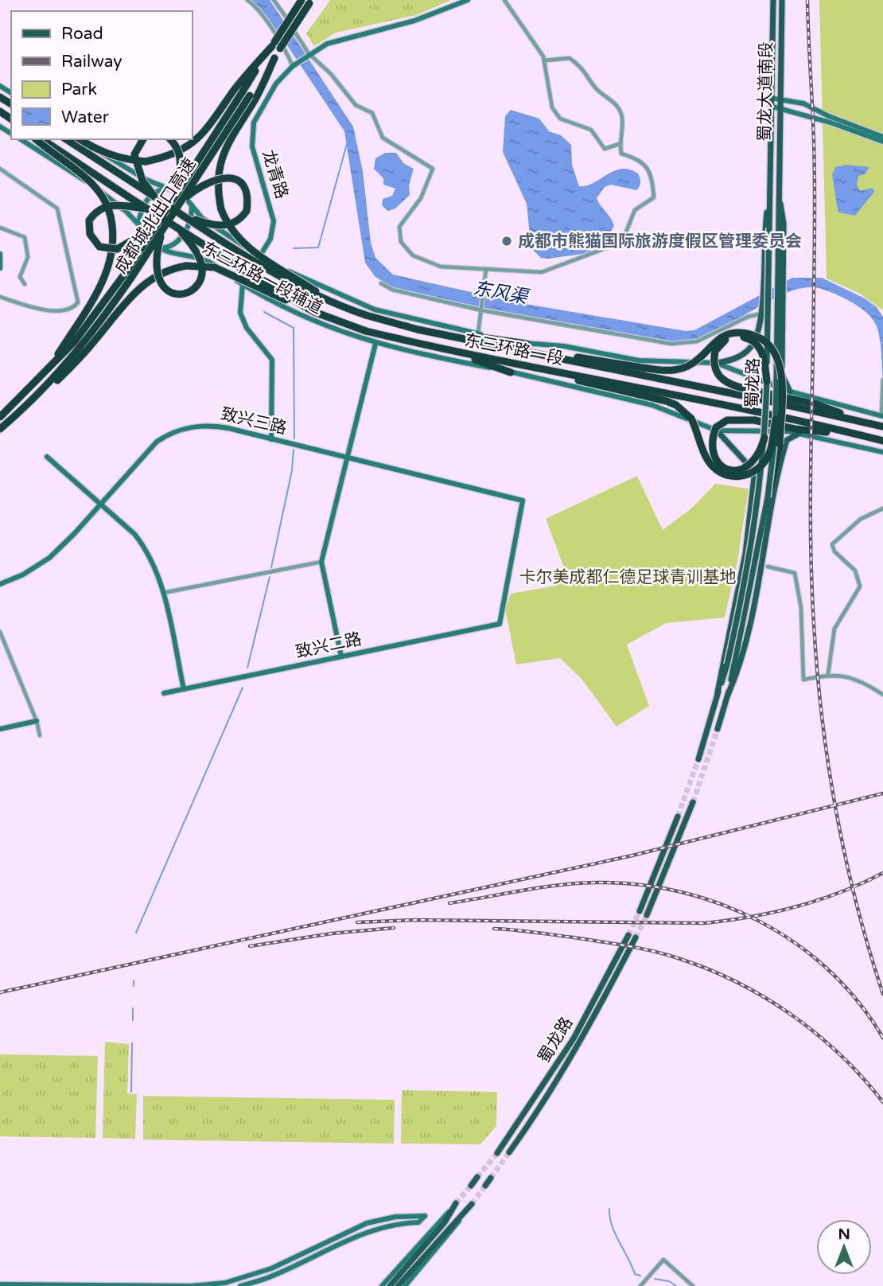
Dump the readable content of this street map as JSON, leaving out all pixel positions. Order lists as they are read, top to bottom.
{
  "streets": {
    "highway": ["成都城北出口高速", "东三环路一段"],
    "main road": ["蜀龙大道南段", "蜀龙路"],
    "street": [
      "龙青路",
      "东三环路一段辅道",
      "致兴三路",
      "致兴二路"
    ]
  },
  "crossings": [
    ["蜀龙大道南段", "蜀龙路"],
    ["龙青路", "东三环路一段辅道"],
    ["龙青路", "致兴三路"],
    ["致兴三路", "致兴二路"]
  ],
  "water": ["东风渠"],
  "parks": ["卡尔美成都仁德足球青训基地"],
  "places": ["成都市熊猫国际旅游度假区管理委员会"],
  "legend": [
    "Road",
    "Railway",
    "Park",
    "Water"
  ],
  "north": "top"
}
